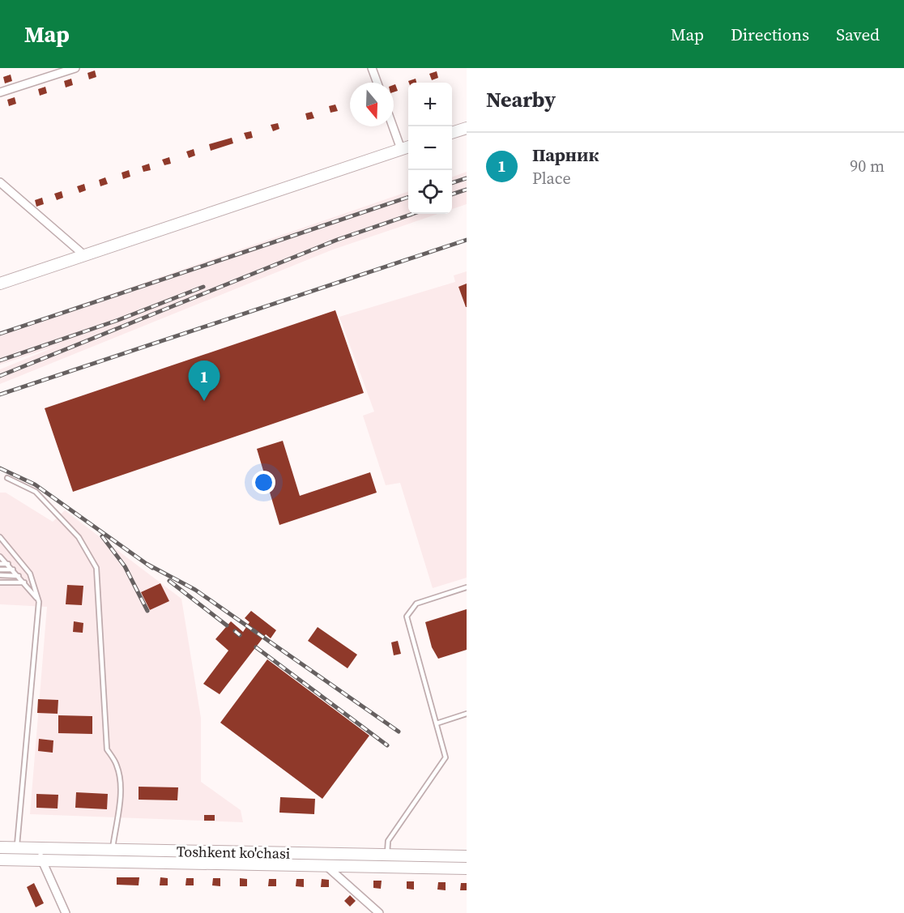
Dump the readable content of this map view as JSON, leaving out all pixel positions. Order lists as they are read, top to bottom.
{
  "streets": {
    "main road": ["Toshkent ko'chasi"]
  },
  "north": "bottom",
  "page": {
    "header": "Map",
    "nav": ["Map", "Directions", "Saved"],
    "heading": "Nearby",
    "map_buttons": ["+", "−"],
    "list": [
      {
        "mark": "1",
        "name": "Парник",
        "note": "Place",
        "value": "90 m"
      }
    ],
    "pins": "1"
  }
}
